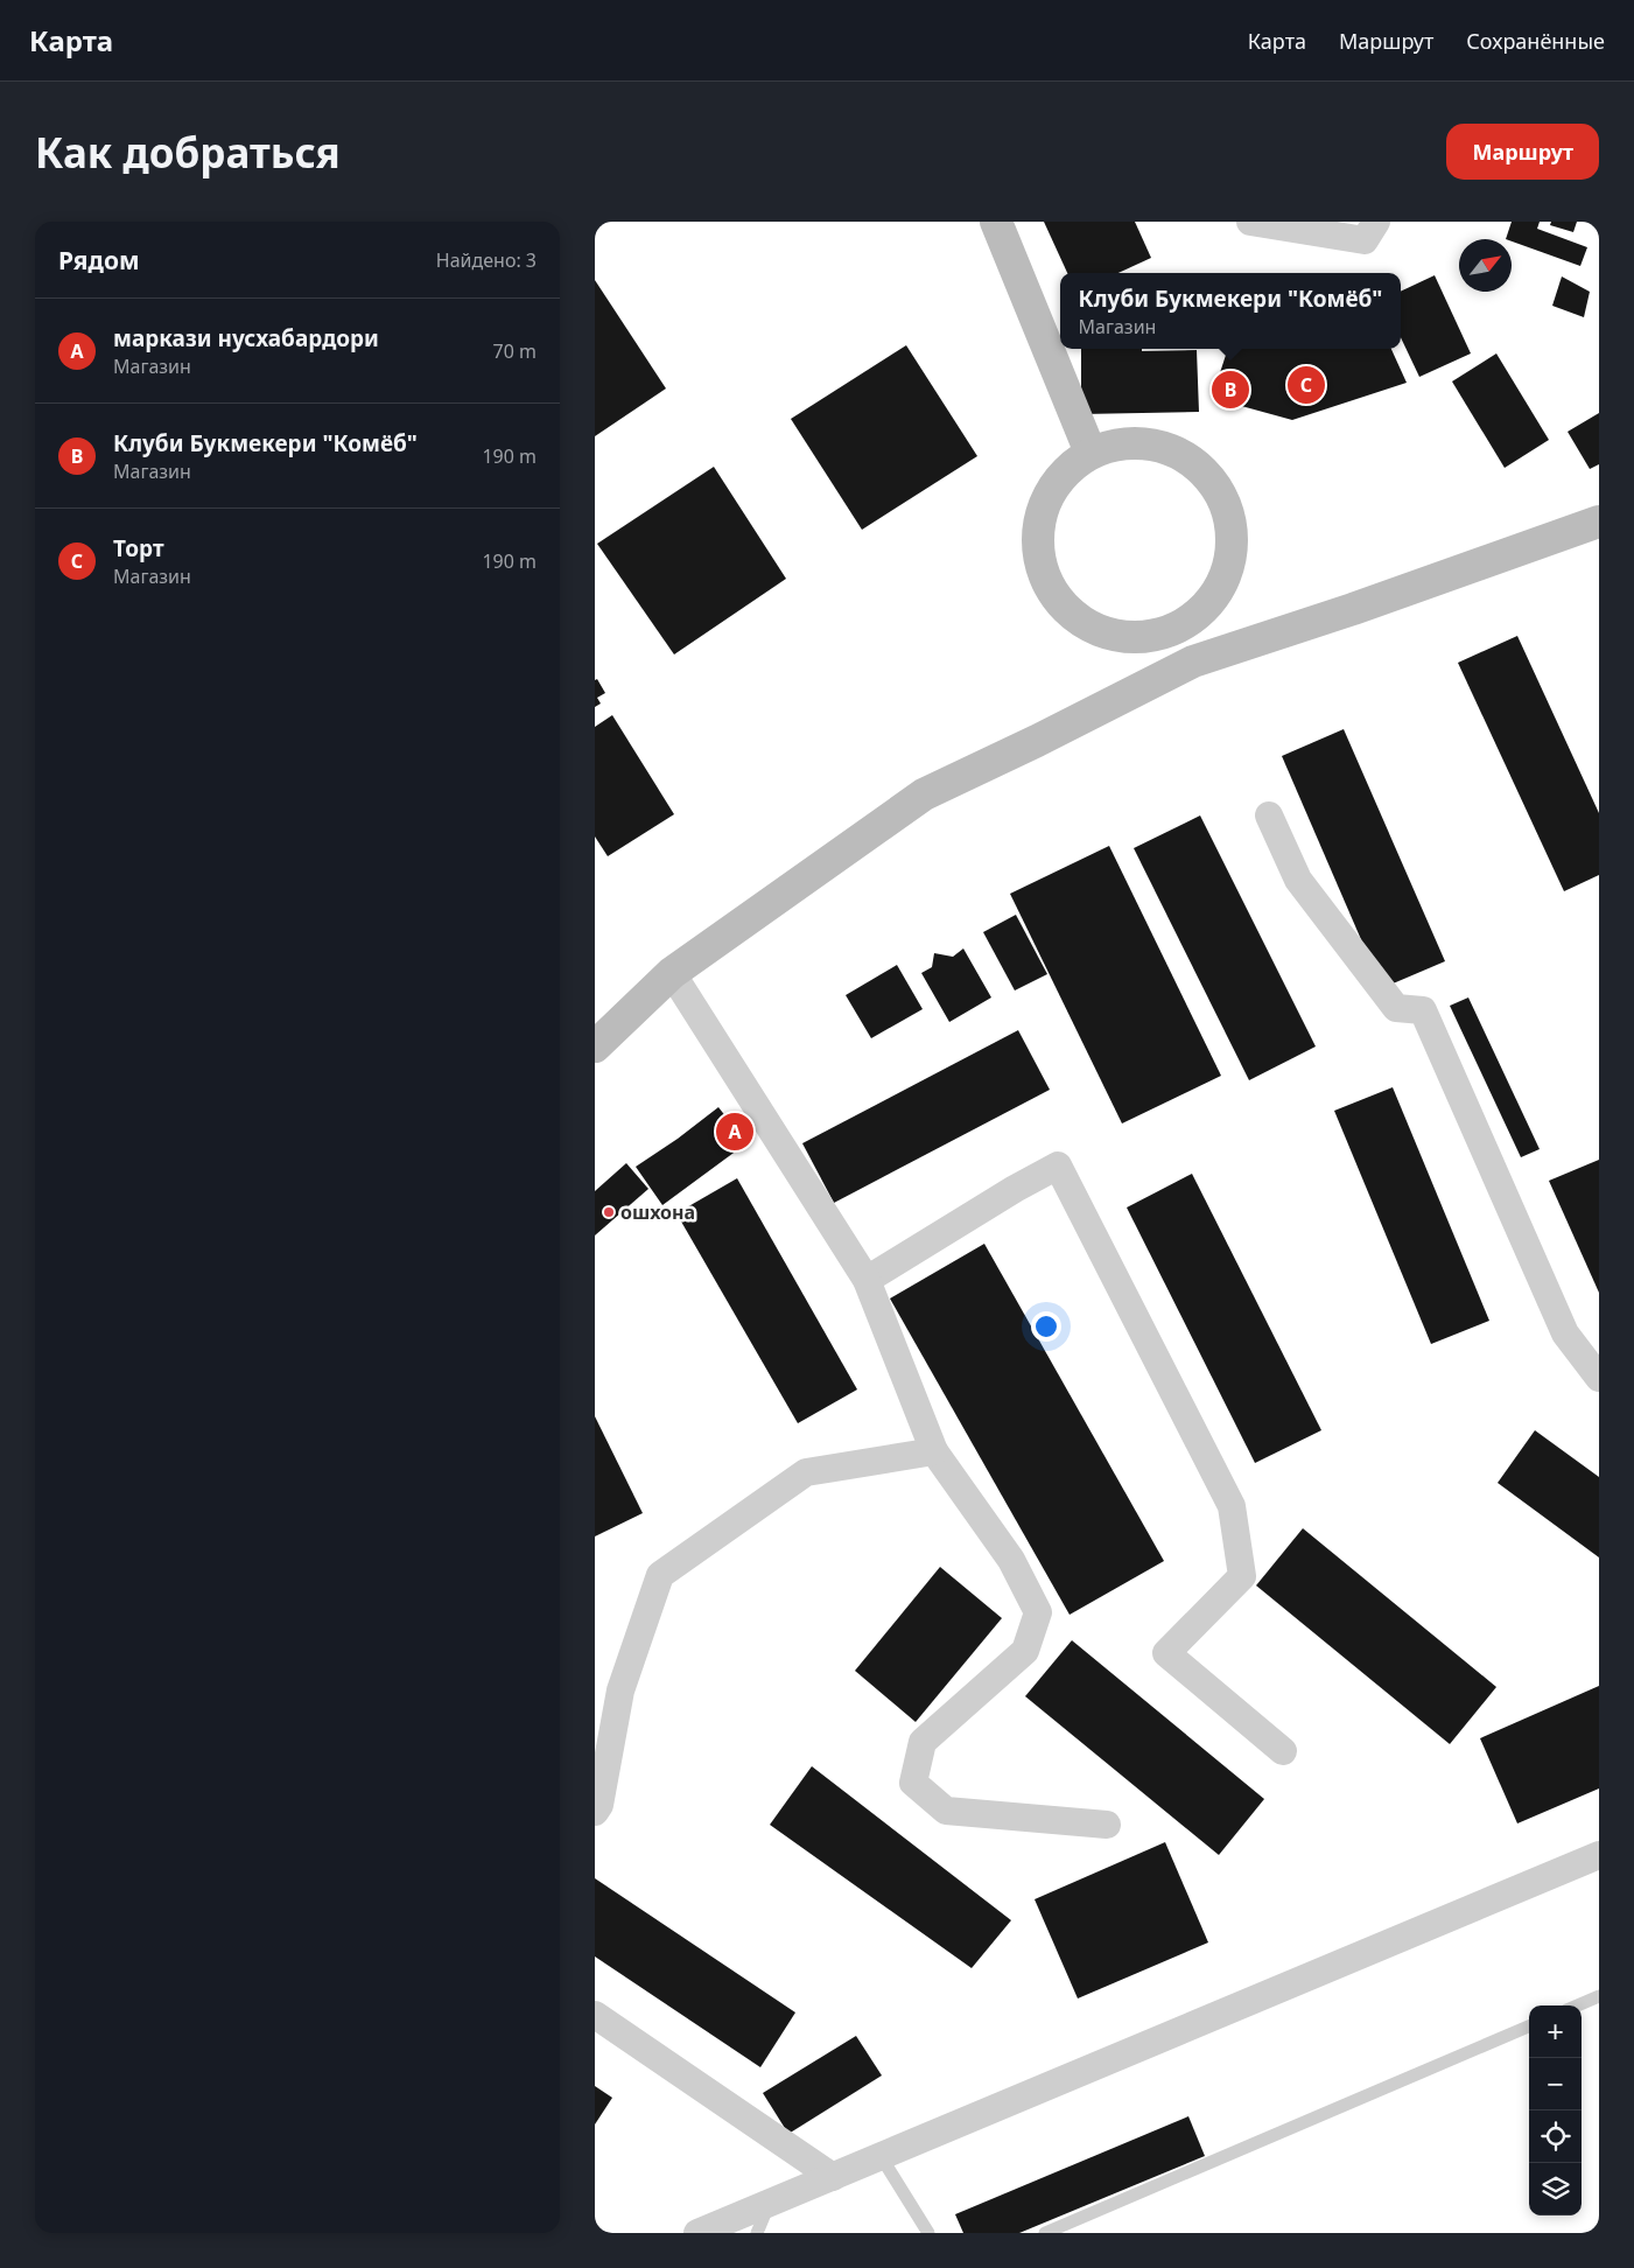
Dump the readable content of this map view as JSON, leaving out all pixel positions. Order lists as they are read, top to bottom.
{
  "places": ["ошхона"],
  "north": "top right",
  "page": {
    "header": "Карта",
    "nav": ["Карта", "Маршрут", "Сохранённые"],
    "buttons": "Маршрут",
    "title": "Как добраться",
    "heading": ["Рядом", "Найдено: 3"],
    "popup": ["Клуби Букмекери \"Комёб\"", "Магазин"],
    "list": [
      {
        "mark": "A",
        "name": "маркази нусхабардори",
        "note": "Магазин",
        "value": "70 m"
      },
      {
        "mark": "B",
        "name": "Клуби Букмекери \"Комёб\"",
        "note": "Магазин",
        "value": "190 m"
      },
      {
        "mark": "C",
        "name": "Торт",
        "note": "Магазин",
        "value": "190 m"
      }
    ],
    "pins": ["C", "B", "A"],
    "map_buttons": ["+", "−"]
  }
}
